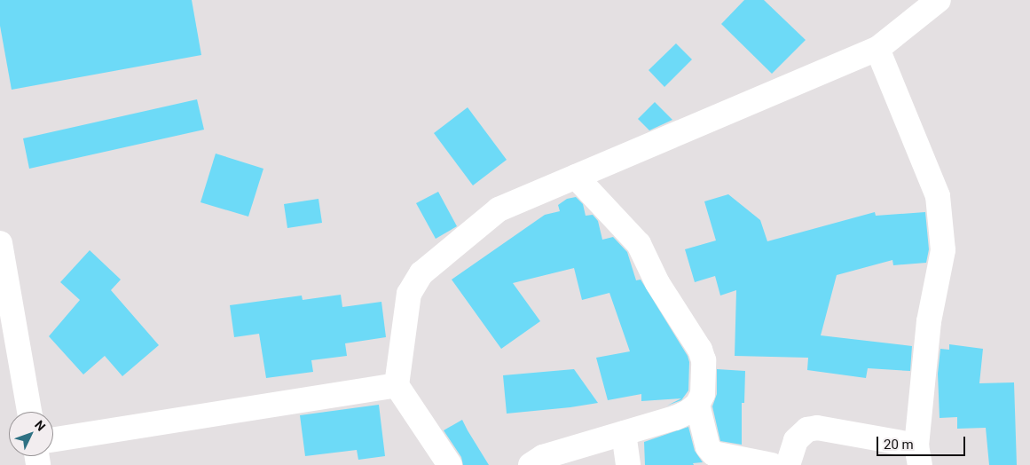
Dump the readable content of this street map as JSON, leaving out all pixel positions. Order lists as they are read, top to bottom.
{
  "scale_bar": "20 m",
  "north": "top right"
}
